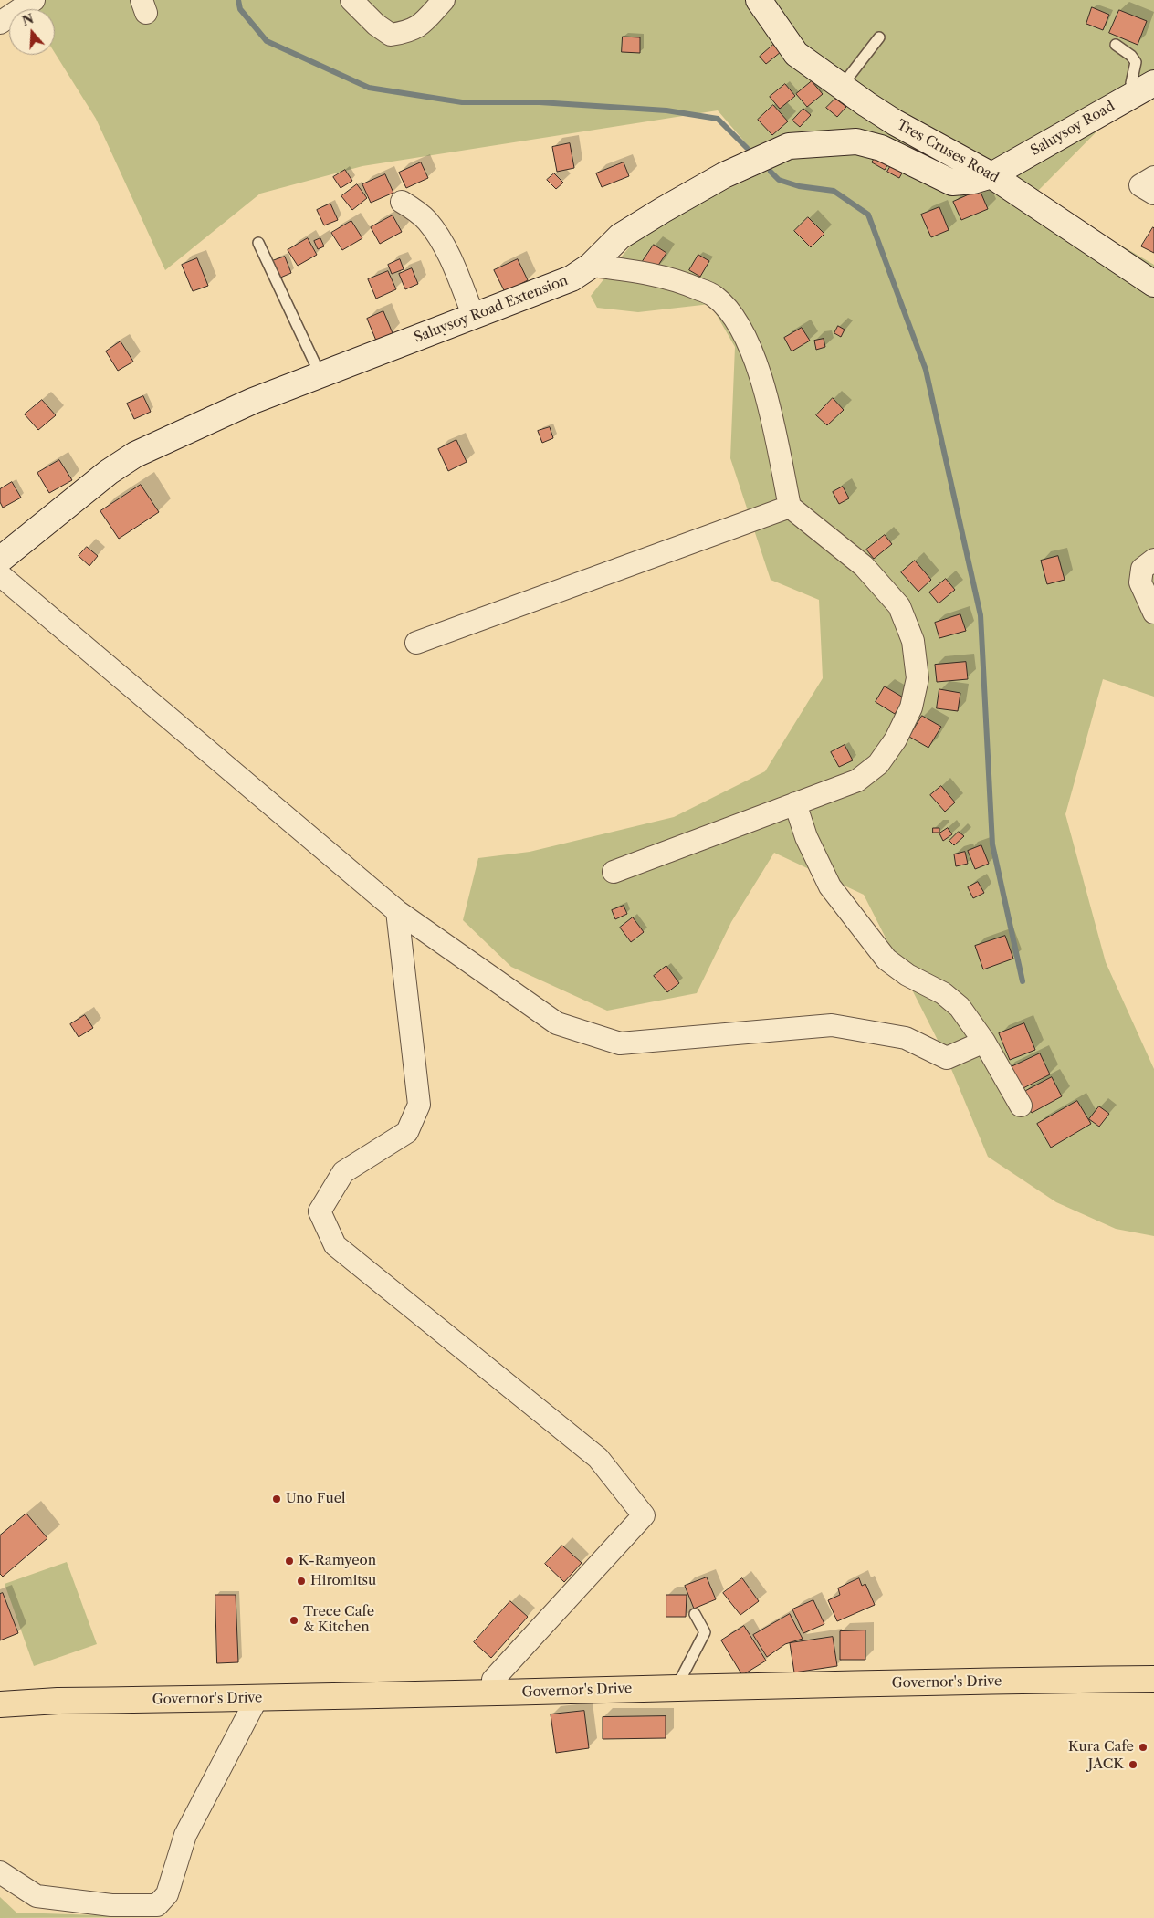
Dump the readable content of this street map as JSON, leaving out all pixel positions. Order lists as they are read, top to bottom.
{
  "streets": {
    "main road": [
      "Saluysoy Road",
      "Tres Cruses Road",
      "Saluysoy Road Extension",
      "Governor's Drive"
    ]
  },
  "crossings": [
    ["Saluysoy Road", "Tres Cruses Road"],
    ["Saluysoy Road", "Saluysoy Road Extension"],
    ["Tres Cruses Road", "Saluysoy Road Extension"]
  ],
  "places": [
    "Uno Fuel",
    "K-Ramyeon",
    "Hiromitsu",
    "Trece Cafe & Kitchen",
    "Kura Cafe",
    "JACK"
  ],
  "north": "top"
}
